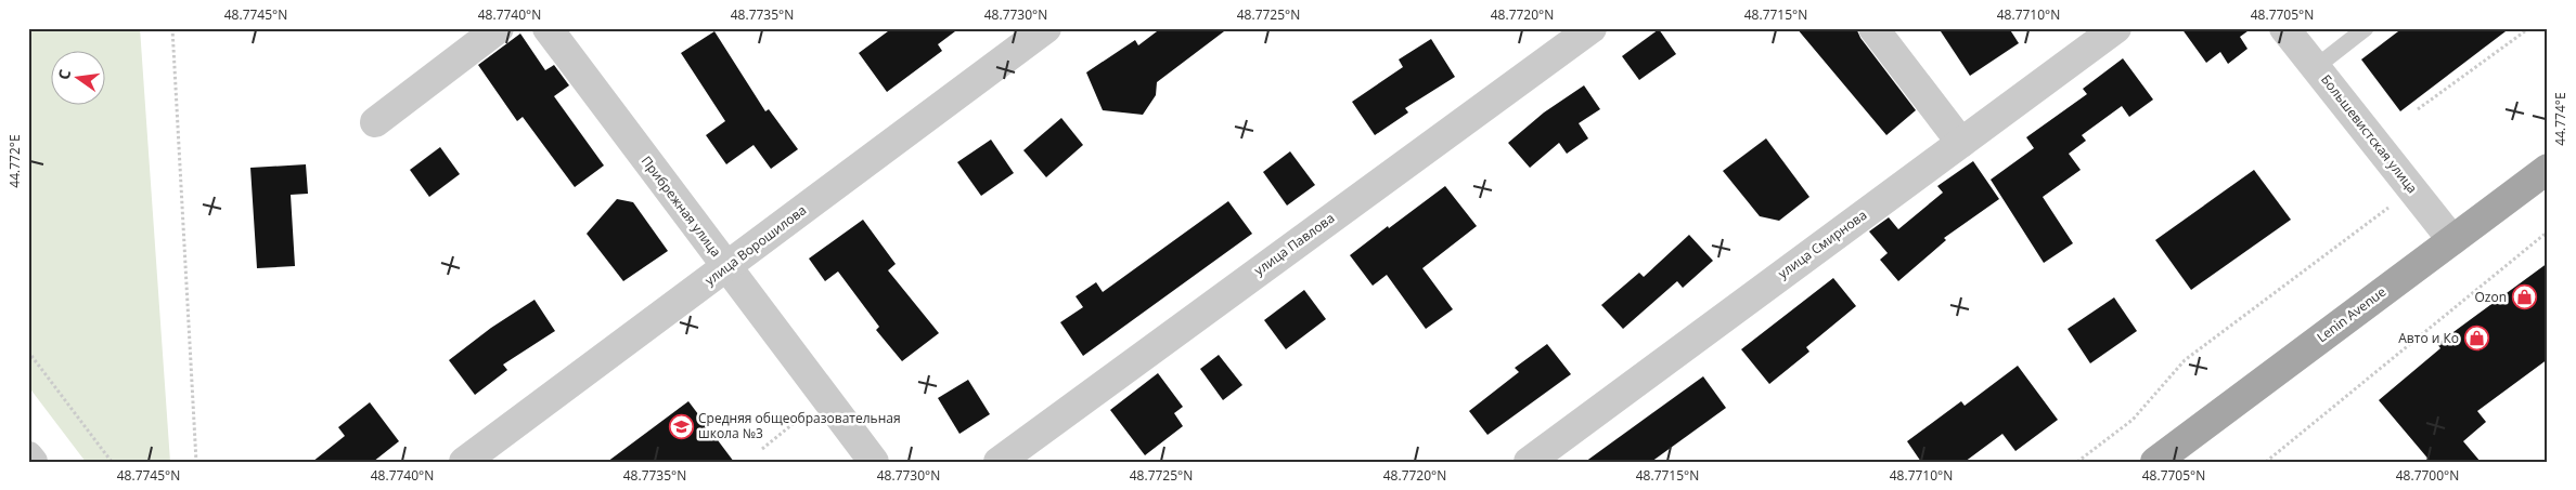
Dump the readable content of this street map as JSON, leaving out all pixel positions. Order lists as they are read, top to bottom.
{
  "streets": {
    "main road": ["Lenin Avenue"],
    "street": [
      "Большевистская улица",
      "Прибрежная улица",
      "улица Павлова",
      "улица Смирнова",
      "улица Ворошилова"
    ]
  },
  "crossings": [
    ["Большевистская улица", "Lenin Avenue"],
    ["Прибрежная улица", "улица Ворошилова"]
  ],
  "places": {
    "shop": ["Ozon", "Авто и Ко"],
    "school or university": ["Средняя общеобразовательная школа №3"]
  },
  "north": "left",
  "coordinates": [
    "48.7745°N",
    "48.7740°N",
    "48.7735°N",
    "48.7730°N",
    "48.7725°N",
    "48.7720°N",
    "48.7715°N",
    "48.7710°N",
    "48.7705°N",
    "44.774°E",
    "44.772°E",
    "48.7700°N"
  ]
}
